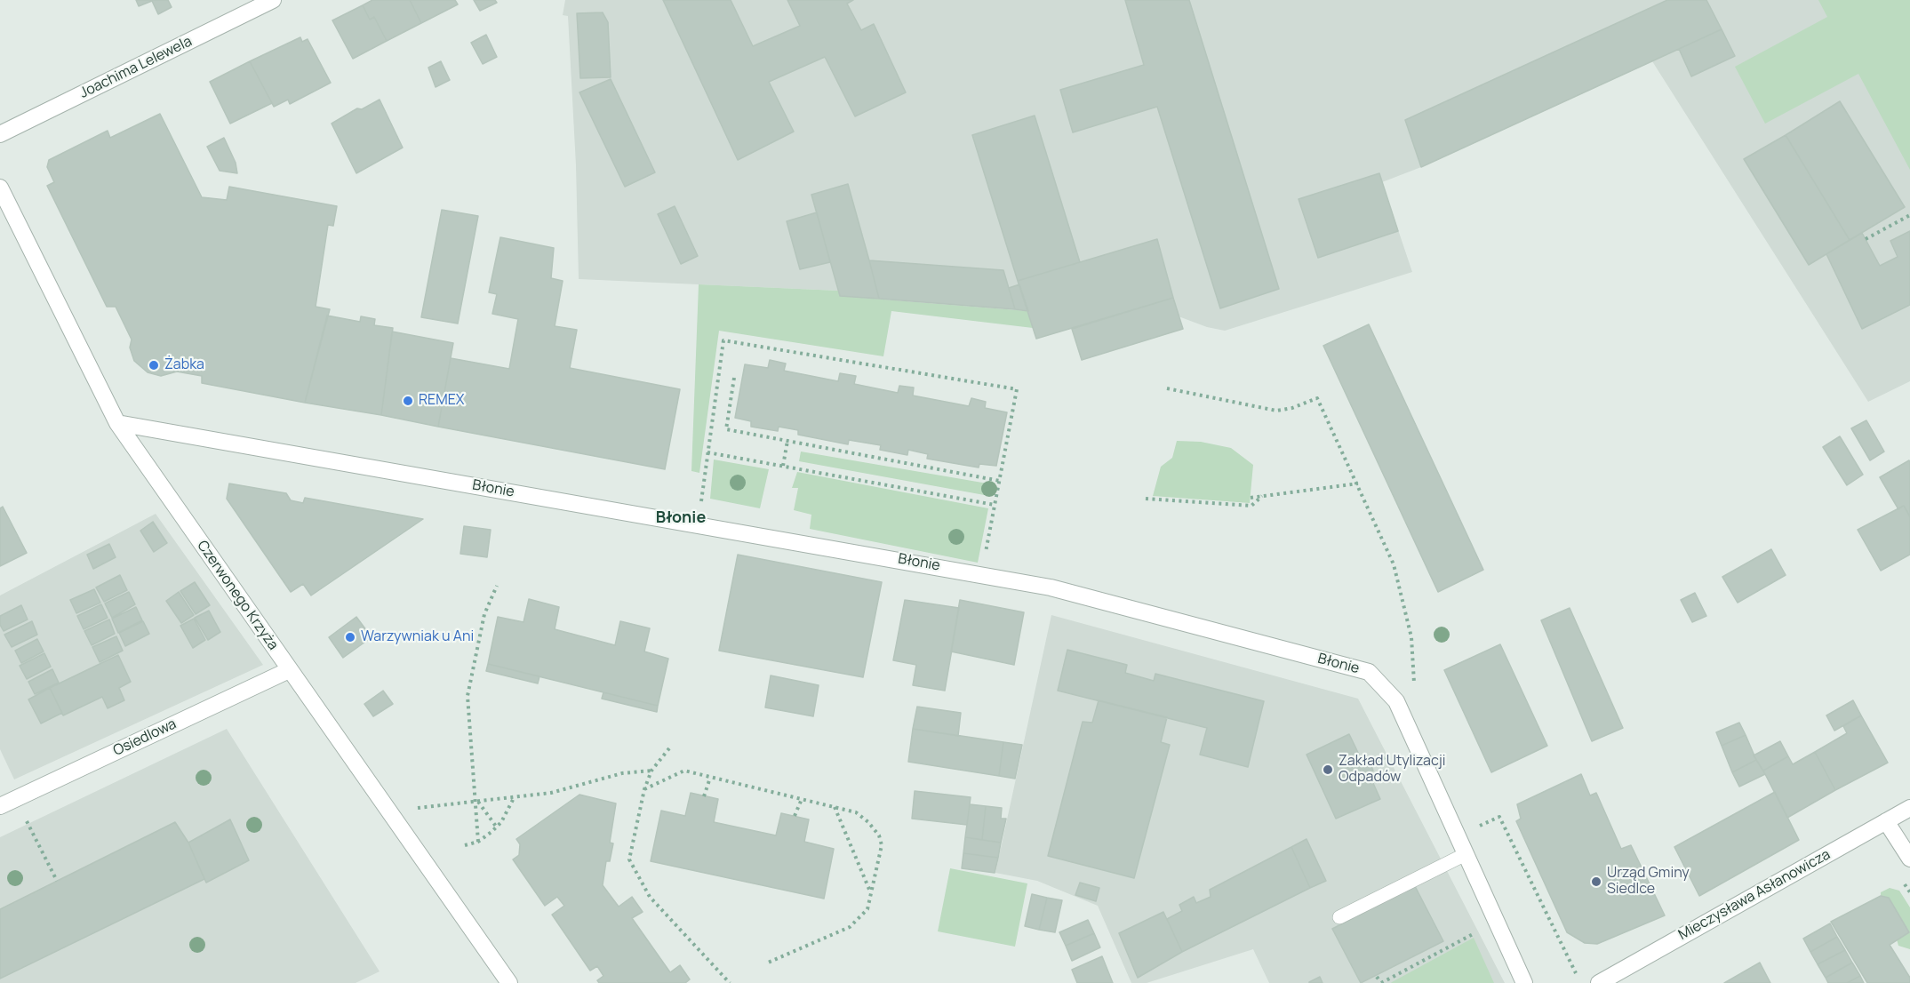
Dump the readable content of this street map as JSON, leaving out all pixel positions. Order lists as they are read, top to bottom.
{
  "streets": {
    "street": [
      "Joachima Lelewela",
      "Błonie",
      "Czerwonego Krzyża",
      "Osiedlowa",
      "Mieczysława Asłanowicza"
    ]
  },
  "crossings": [
    ["Błonie", "Czerwonego Krzyża"],
    ["Czerwonego Krzyża", "Osiedlowa"]
  ],
  "districts": ["Błonie"],
  "places": [
    "Żabka",
    "REMEX",
    "Warzywniak u Ani",
    "Zakład Utylizacji Odpadów",
    "Urząd Gminy Siedlce"
  ]
}
